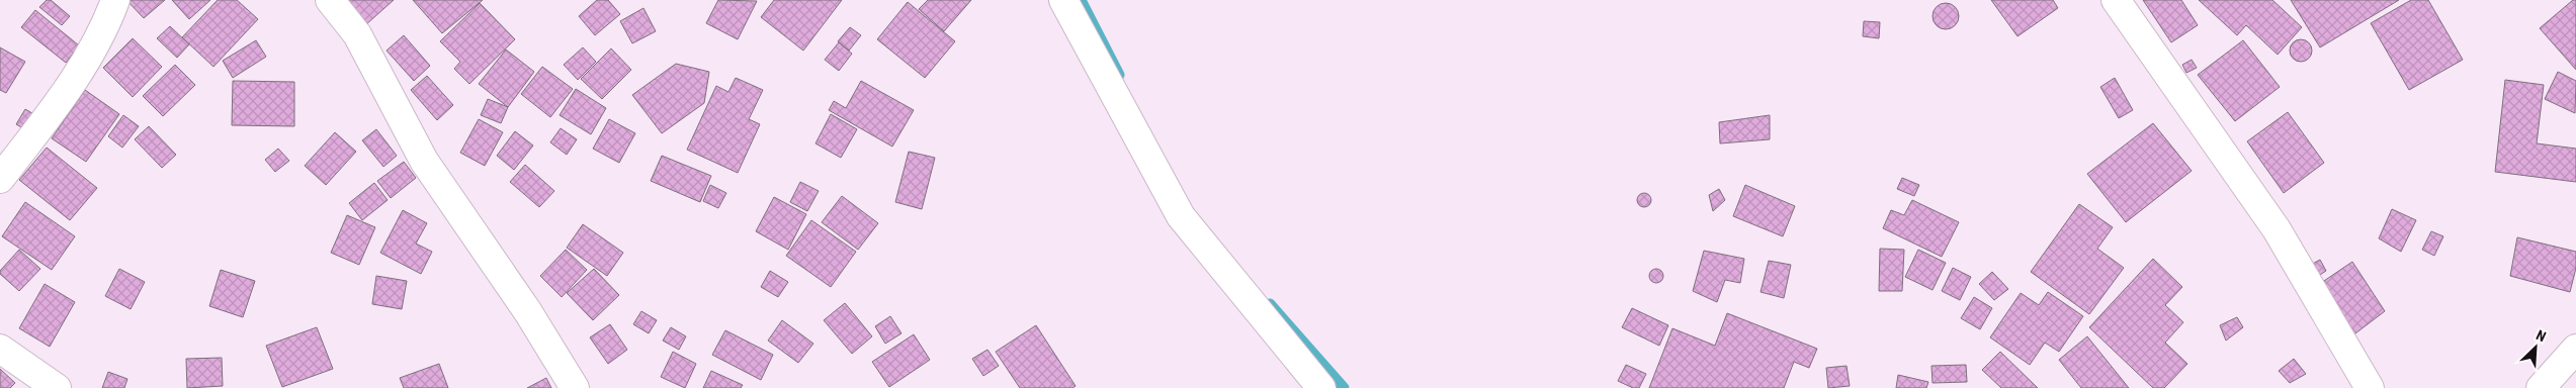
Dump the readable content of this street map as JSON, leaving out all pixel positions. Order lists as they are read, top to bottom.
{
  "north": "top right"
}
